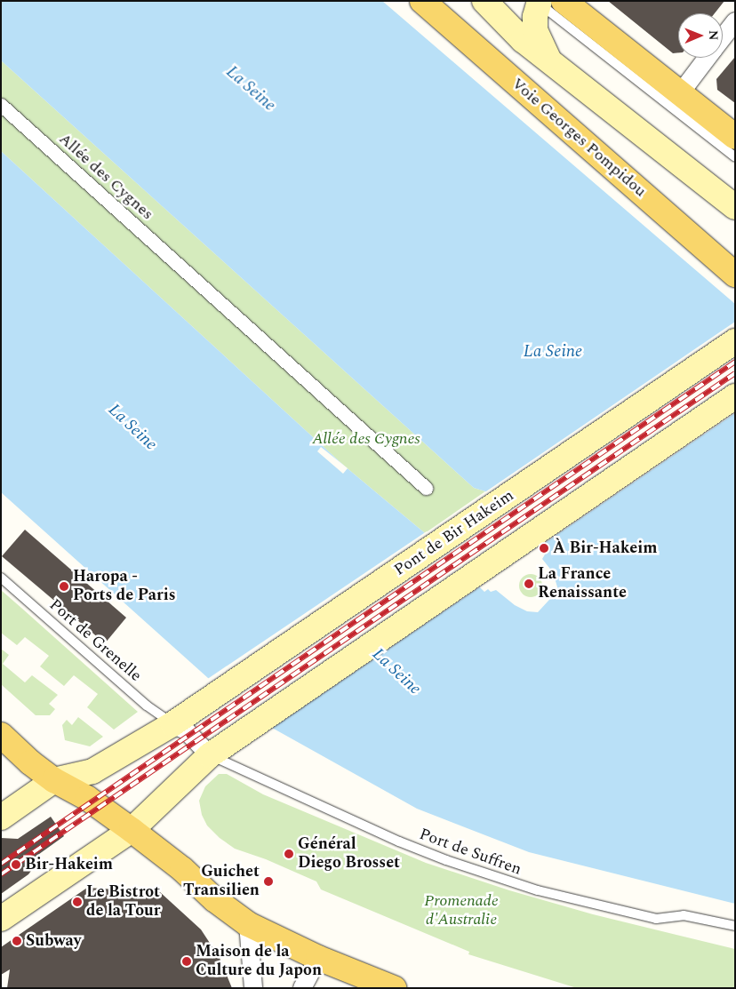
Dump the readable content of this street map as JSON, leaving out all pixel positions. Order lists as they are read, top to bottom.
{
  "streets": {
    "main road": ["Voie Georges Pompidou", "Pont de Bir Hakeim"],
    "street": ["Allée des Cygnes"],
    "lane": ["Port de Grenelle", "Port de Suffren"]
  },
  "crossings": [
    ["Pont de Bir Hakeim", "Port de Grenelle"]
  ],
  "water": ["La Seine"],
  "parks": ["Allée des Cygnes", "Promenade d'Australie"],
  "places": [
    "À Bir-Hakeim",
    "La France Renaissante",
    "Haropa - Ports de Paris",
    "Général Diego Brosset",
    "Bir-Hakeim",
    "Guichet Transilien",
    "Le Bistrot de la Tour",
    "Subway",
    "Maison de la Culture du Japon"
  ],
  "north": "right"
}
